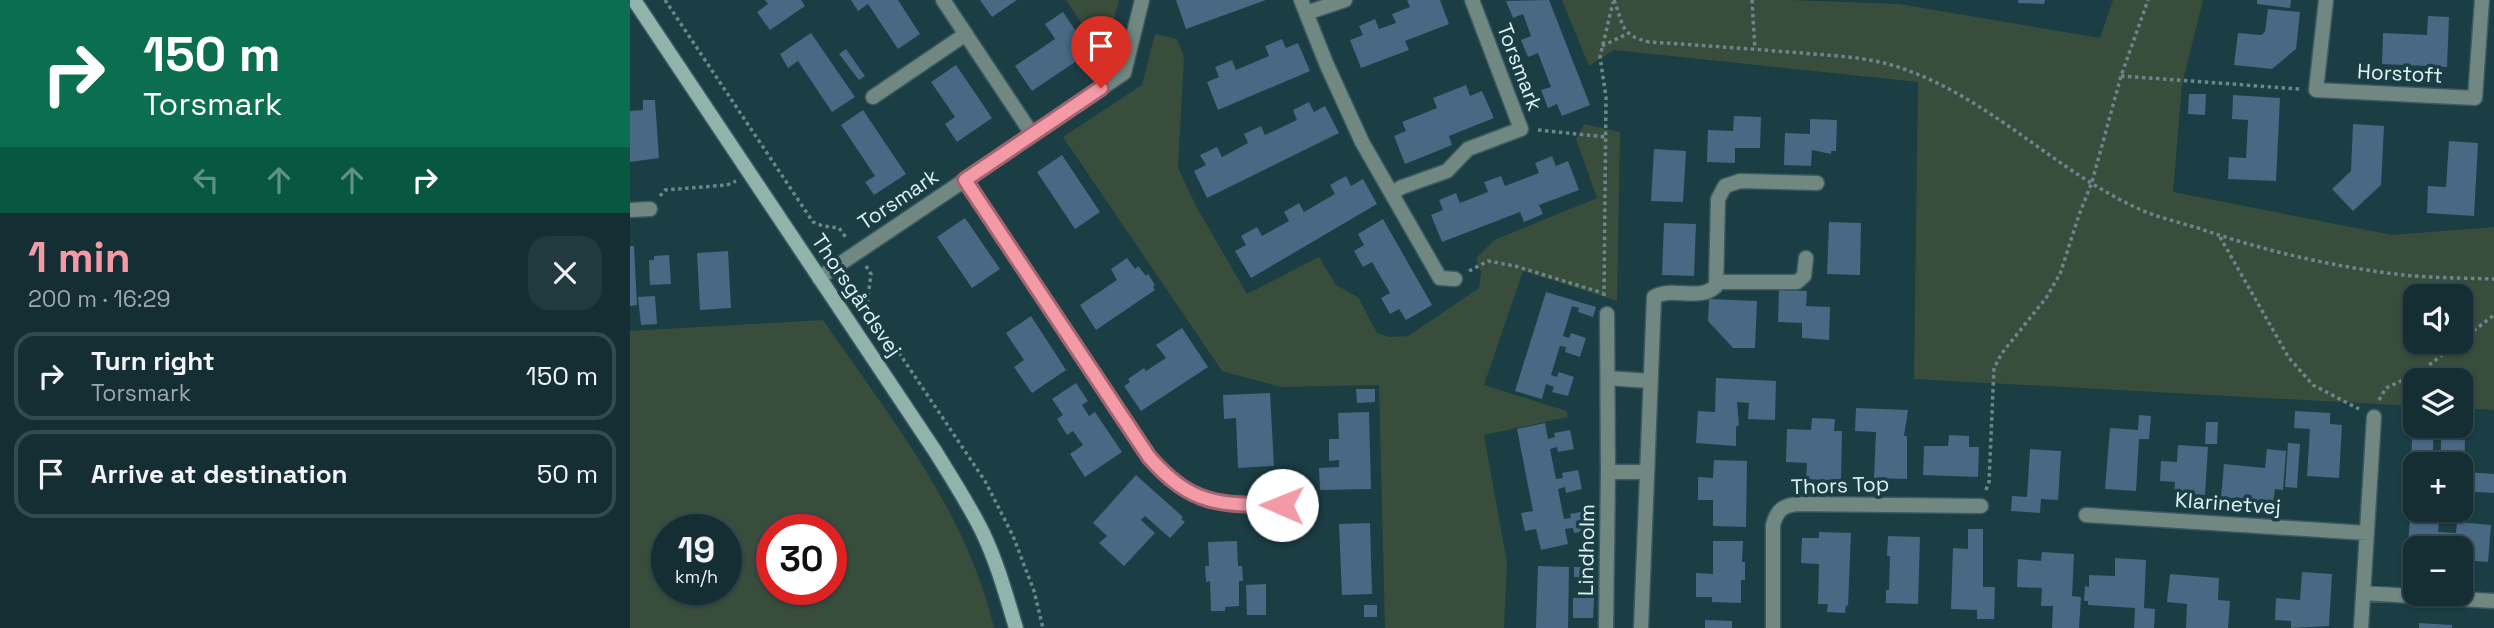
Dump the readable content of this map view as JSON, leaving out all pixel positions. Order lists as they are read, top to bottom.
{
  "streets": {
    "street": [
      "Torsmark",
      "Horstoft",
      "Thorsgårdsvej",
      "Thors Top",
      "Klarinetvej",
      "Lindholm"
    ]
  },
  "crossings": [
    ["Torsmark", "Thorsgårdsvej"]
  ],
  "page": {
    "turn": ["150 m", "Torsmark"],
    "heading": ["1 min", "200 m · 16:29"],
    "map_buttons": ["+", "−"],
    "list": [
      {
        "name": "Turn right",
        "note": "Torsmark",
        "value": "150 m"
      },
      {
        "name": "Arrive at destination",
        "value": "50 m"
      }
    ],
    "speed": "19 km/h",
    "limit": "30"
  }
}
